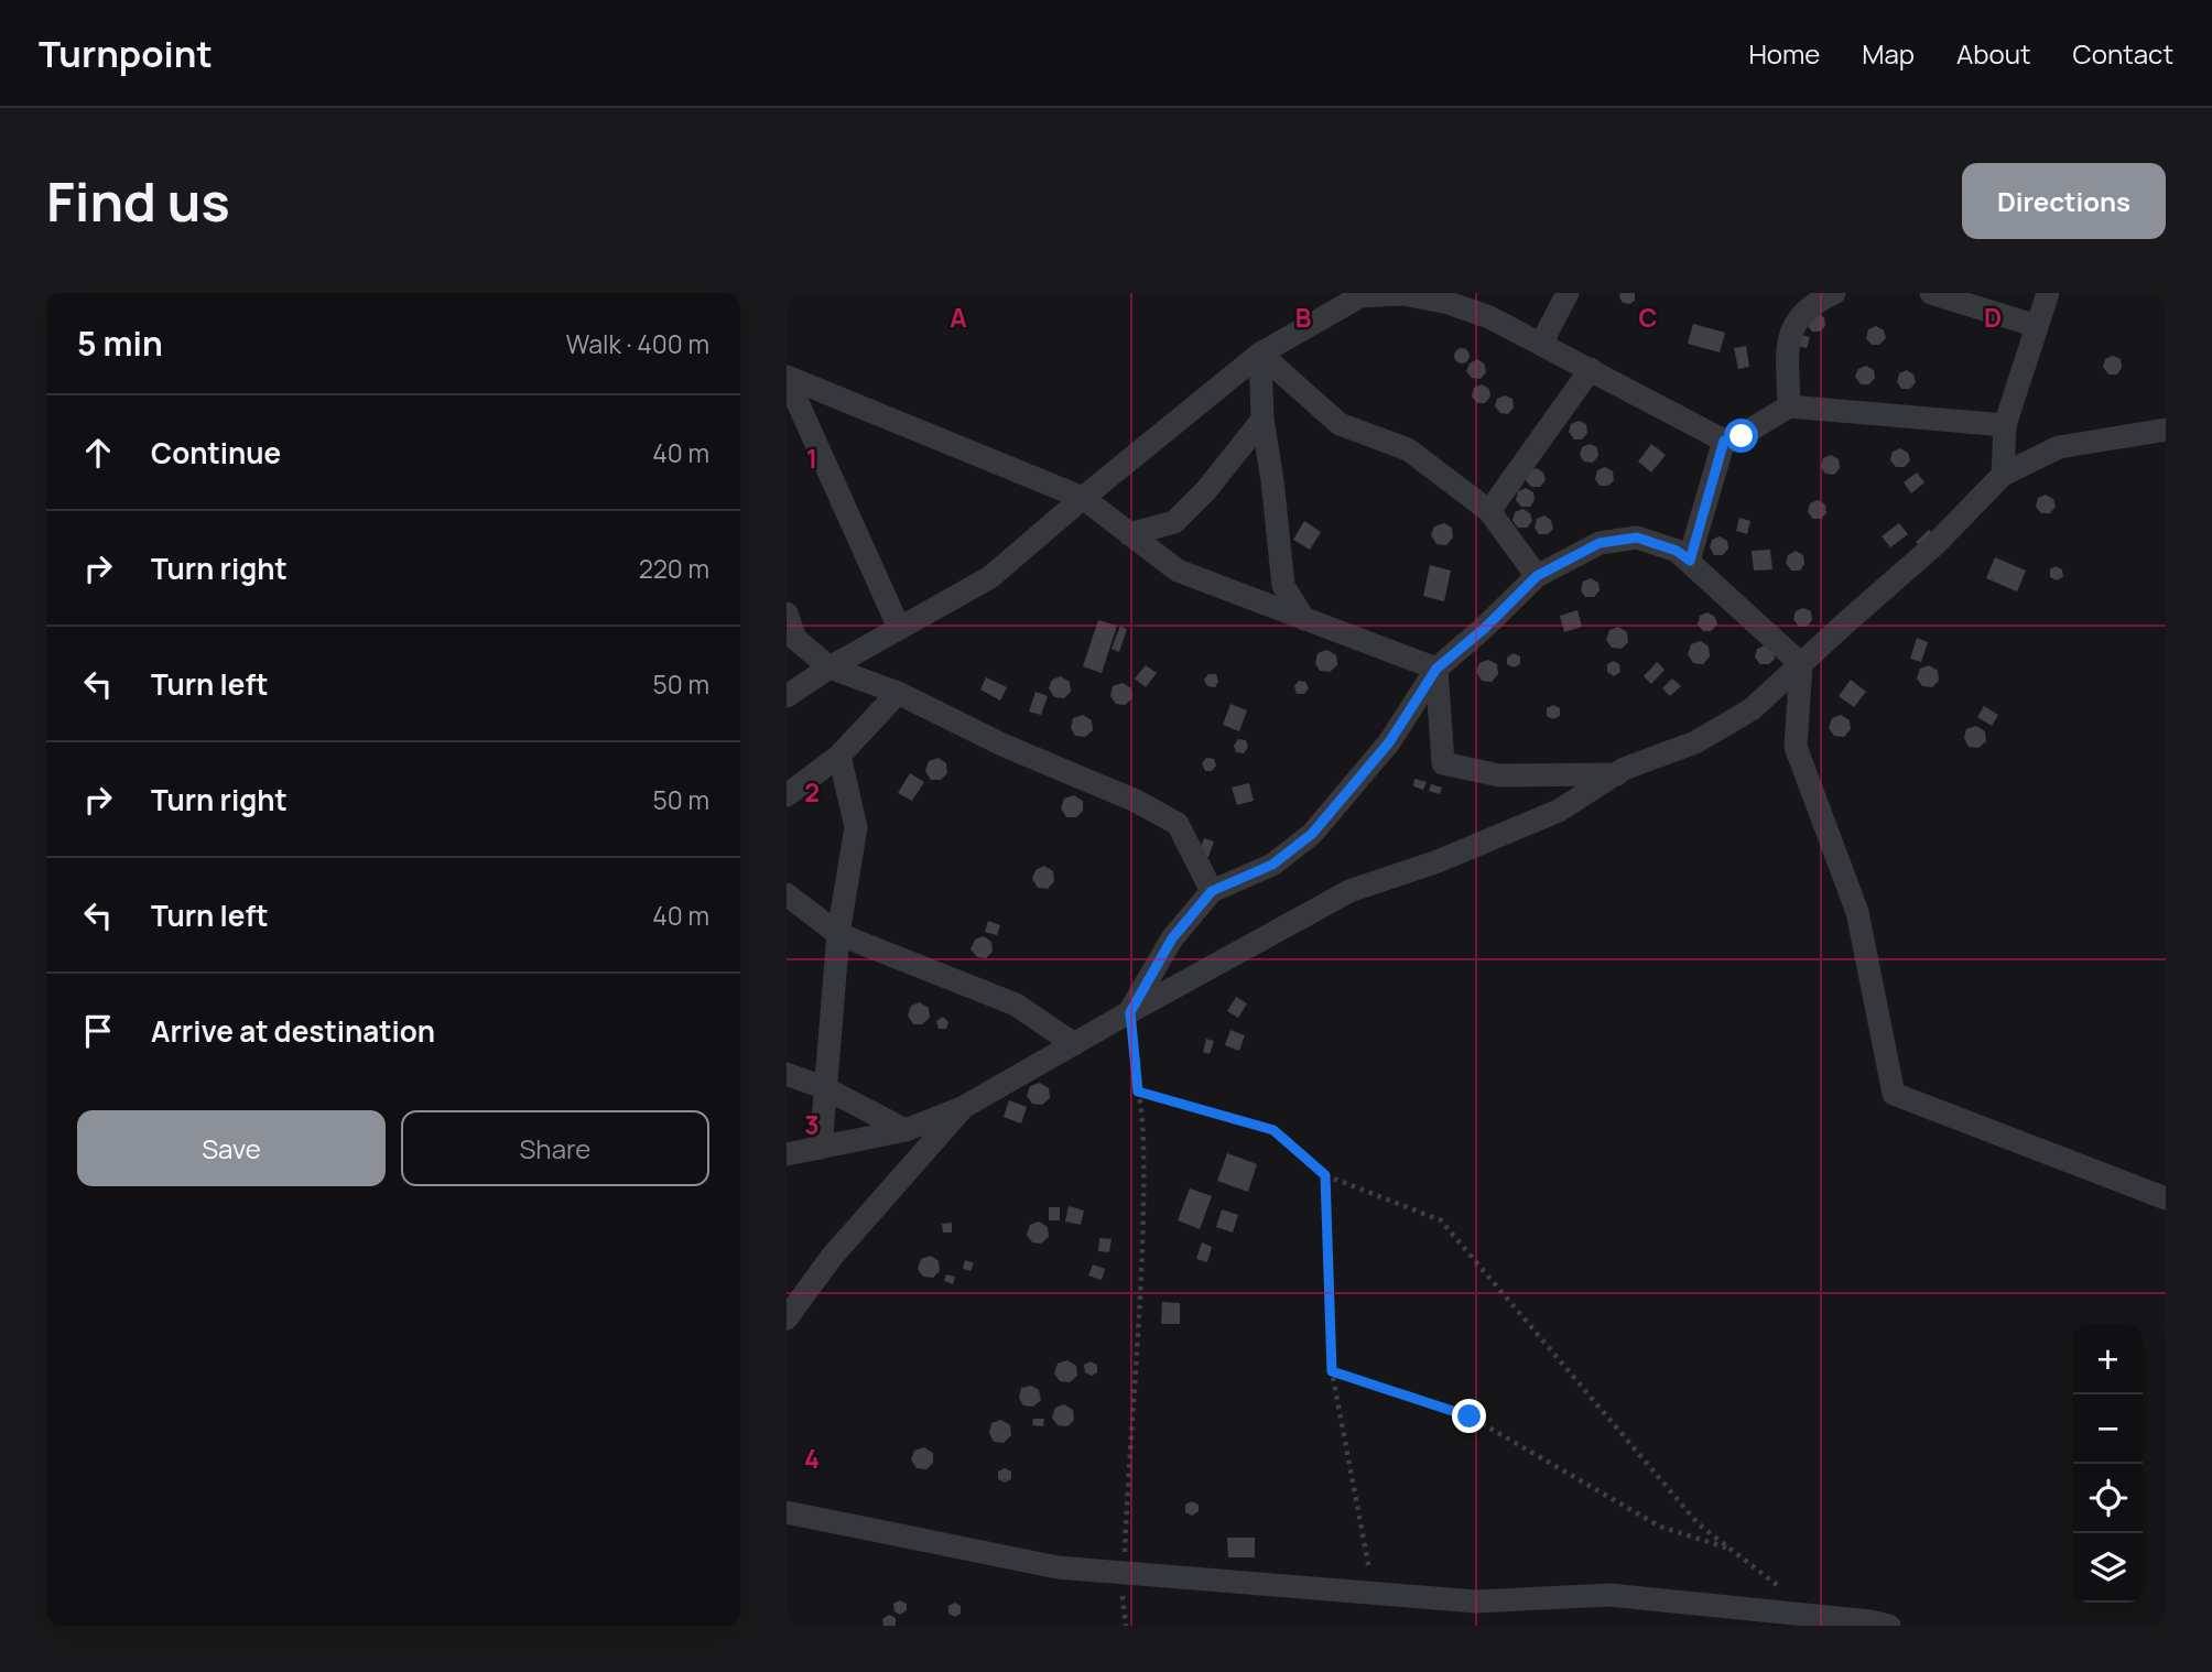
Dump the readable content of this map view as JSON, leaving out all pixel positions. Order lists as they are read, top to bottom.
{
  "page": {
    "header": "Turnpoint",
    "nav": [
      "Home",
      "Map",
      "About",
      "Contact"
    ],
    "buttons": [
      "Directions",
      ["Save", "Share"]
    ],
    "title": "Find us",
    "heading": ["5 min", "Walk · 400 m"],
    "list": [
      ["Continue", "40 m"],
      ["Turn right", "220 m"],
      ["Turn left", "50 m"],
      ["Turn right", "50 m"],
      ["Turn left", "40 m"],
      "Arrive at destination"
    ],
    "map_buttons": ["+", "−"]
  },
  "grid": {
    "columns": [
      "A",
      "B",
      "C",
      "D"
    ],
    "rows": [
      "1",
      "2",
      "3",
      "4"
    ]
  }
}
